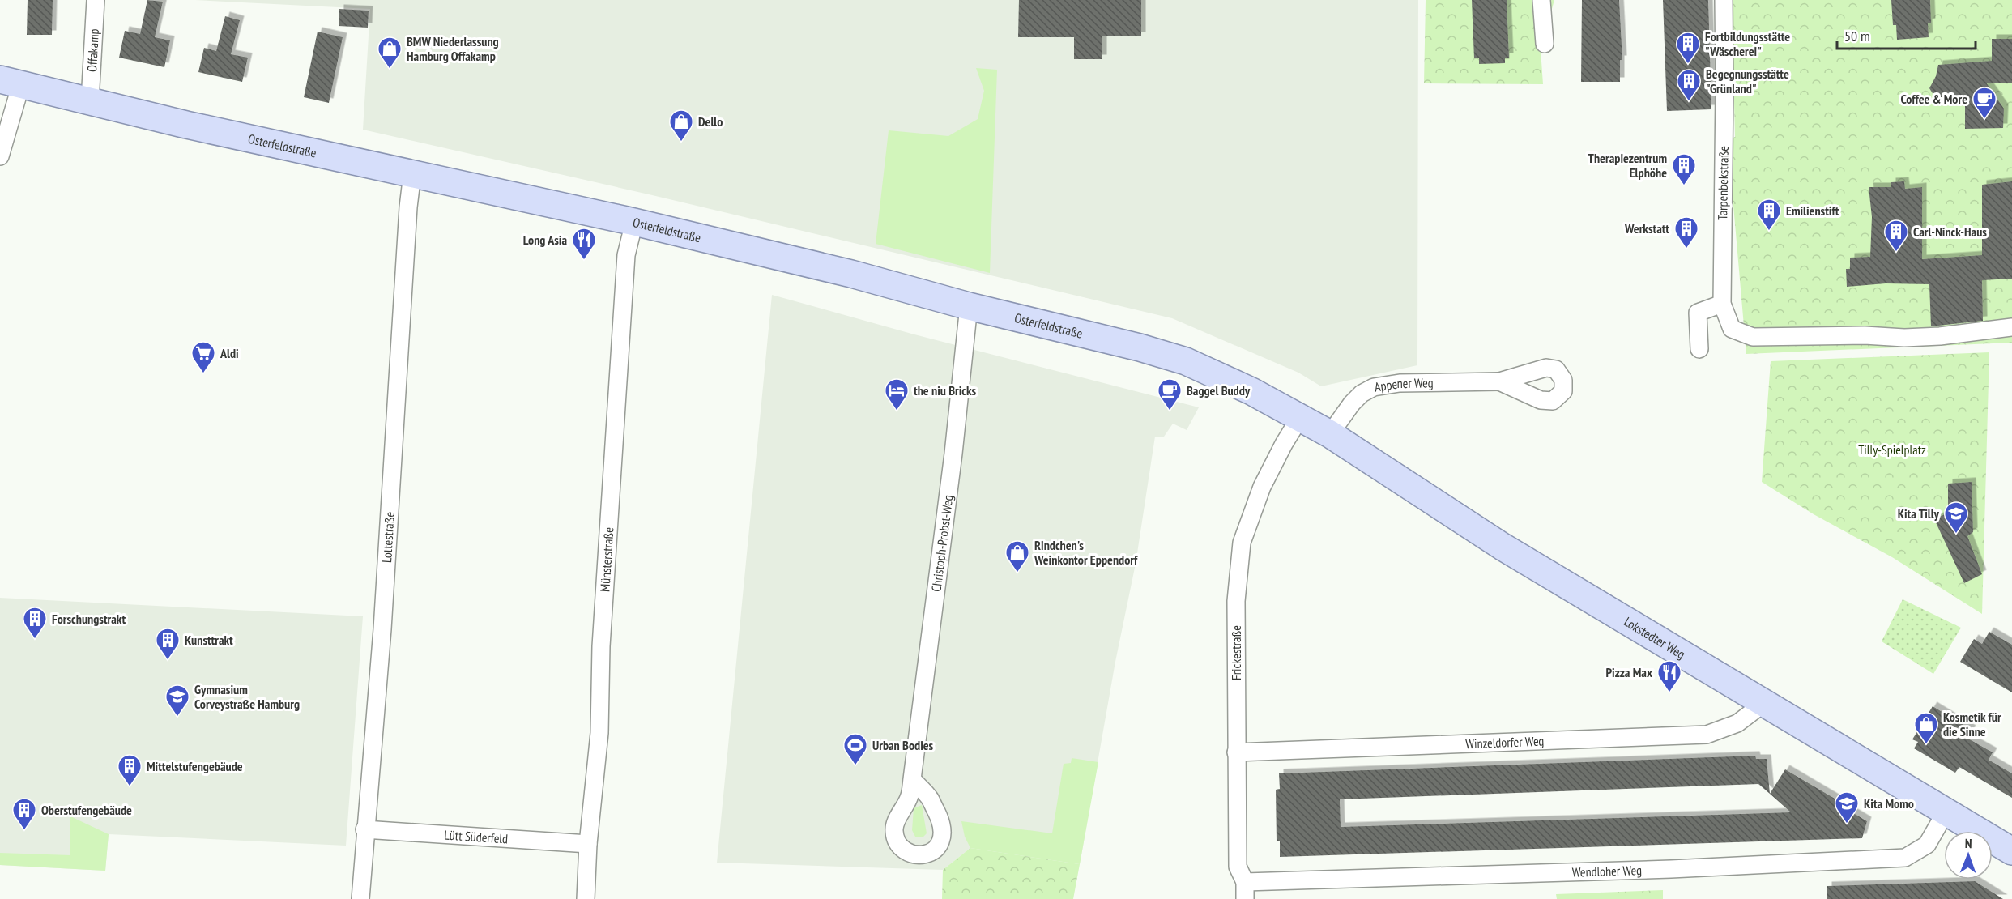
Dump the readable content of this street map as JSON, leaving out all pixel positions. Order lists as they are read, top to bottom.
{
  "streets": {
    "main road": ["Osterfeldstraße", "Lokstedter Weg"],
    "street": [
      "Offakamp",
      "Tarpenbekstraße",
      "Appener Weg",
      "Lottestraße",
      "Christoph-Probst-Weg",
      "Münsterstraße",
      "Frickestraße",
      "Winzeldorfer Weg",
      "Lütt Süderfeld",
      "Wendloher Weg"
    ]
  },
  "crossings": [
    ["Offakamp", "Osterfeldstraße"],
    ["Osterfeldstraße", "Lottestraße"],
    ["Osterfeldstraße", "Christoph-Probst-Weg"],
    ["Osterfeldstraße", "Münsterstraße"],
    ["Osterfeldstraße", "Lokstedter Weg"],
    ["Osterfeldstraße", "Frickestraße"],
    ["Appener Weg", "Lokstedter Weg"],
    ["Lottestraße", "Lütt Süderfeld"],
    ["Münsterstraße", "Lütt Süderfeld"],
    ["Lokstedter Weg", "Frickestraße"],
    ["Lokstedter Weg", "Winzeldorfer Weg"],
    ["Lokstedter Weg", "Wendloher Weg"],
    ["Frickestraße", "Winzeldorfer Weg"],
    ["Frickestraße", "Wendloher Weg"]
  ],
  "parks": ["Tilly-Spielplatz"],
  "places": {
    "building": [
      "Fortbildungsstätte \"Wäscherei\"",
      "Begegnungsstätte \"Grünland\"",
      "Therapiezentrum Elphöhe",
      "Emilienstift",
      "Werkstatt",
      "Carl-Ninck-Haus",
      "Forschungstrakt",
      "Kunsttrakt",
      "Mittelstufengebäude",
      "Oberstufengebäude"
    ],
    "shop": [
      "BMW Niederlassung Hamburg Offakamp",
      "Dello",
      "Rindchen's Weinkontor Eppendorf",
      "Kosmetik für die Sinne"
    ],
    "cafe": ["Coffee & More", "Baggel Buddy"],
    "restaurant": ["Long Asia", "Pizza Max"],
    "supermarket": ["Aldi"],
    "hotel": ["the niu Bricks"],
    "school or university": ["Kita Tilly", "Gymnasium Corveystraße Hamburg", "Kita Momo"],
    "sports": ["Urban Bodies"]
  },
  "scale_bar": "50 m",
  "north": "top"
}
